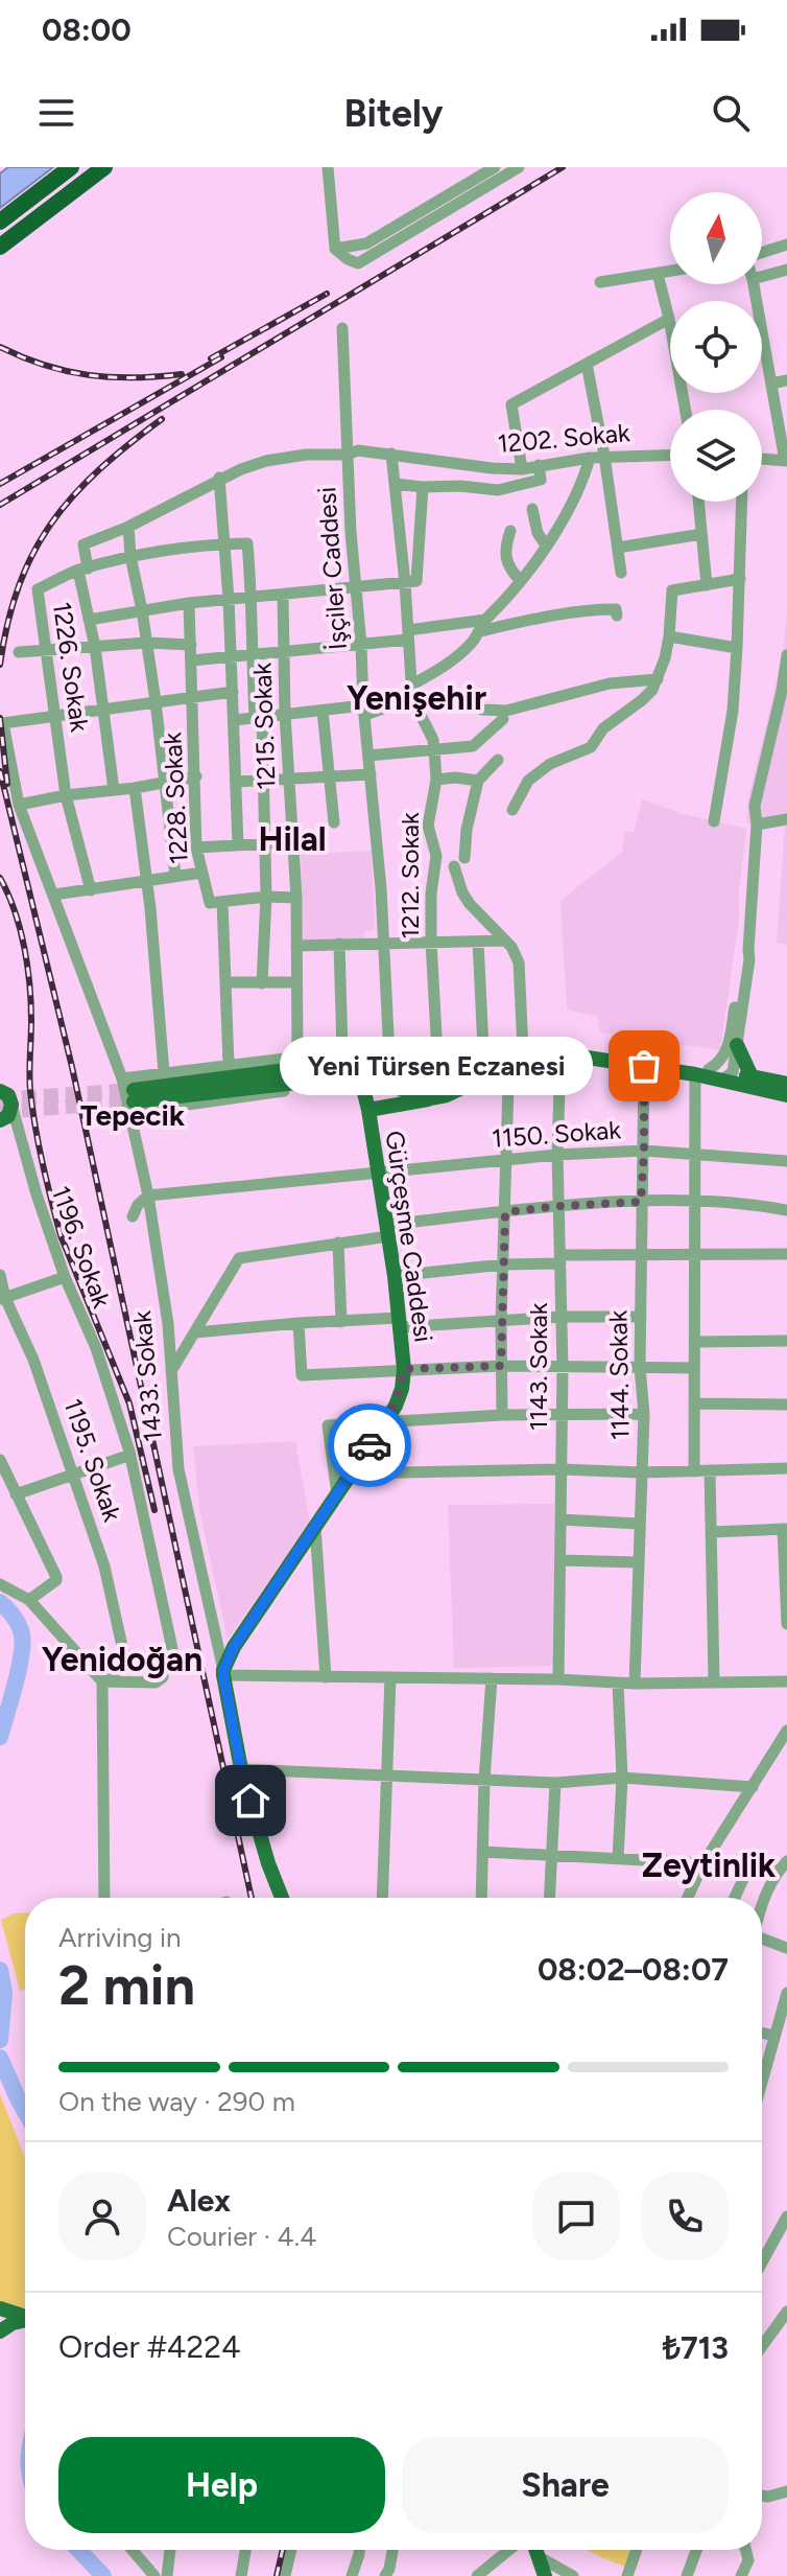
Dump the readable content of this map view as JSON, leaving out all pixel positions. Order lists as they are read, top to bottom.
{
  "streets": {
    "main road": ["Gürçeşme Caddesi"],
    "street": [
      "1202. Sokak",
      "İşçiler Caddesi",
      "1226. Sokak",
      "1215. Sokak",
      "1228. Sokak",
      "1212. Sokak",
      "1150. Sokak",
      "1196. Sokak",
      "1143. Sokak",
      "1144. Sokak",
      "1433. Sokak",
      "1195. Sokak"
    ]
  },
  "crossings": [
    ["1202. Sokak", "İşçiler Caddesi"],
    ["1202. Sokak", "1226. Sokak"],
    ["1202. Sokak", "1212. Sokak"],
    ["1226. Sokak", "1433. Sokak"],
    ["1150. Sokak", "Gürçeşme Caddesi"],
    ["1150. Sokak", "1143. Sokak"],
    ["1150. Sokak", "1144. Sokak"],
    ["1150. Sokak", "1433. Sokak"],
    ["Gürçeşme Caddesi", "1433. Sokak"]
  ],
  "districts": [
    "Yenişehir",
    "Hilal",
    "Tepecik",
    "Yenidoğan",
    "Zeytinlik"
  ],
  "places": ["Yeni Türsen Eczanesi"],
  "north": "top",
  "page": {
    "status": "08:00",
    "header": "Bitely",
    "bubble": "Yeni Türsen Eczanesi",
    "heading": ["2 min", "Arriving in", "08:02–08:07"],
    "panel": [
      "Alex",
      "Courier · 4.4",
      "Order #4224",
      "₺713"
    ],
    "bar": "On the way · 290 m",
    "buttons": ["Help", "Share"]
  }
}
